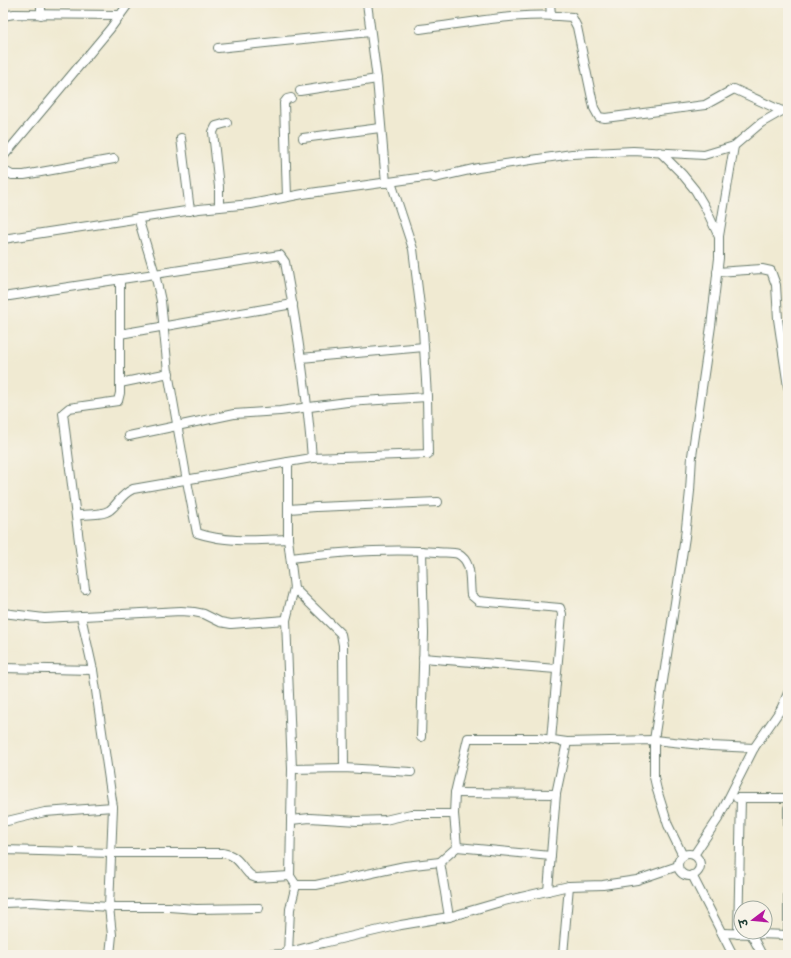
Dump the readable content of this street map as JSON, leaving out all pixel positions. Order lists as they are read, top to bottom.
{
  "north": "left"
}
